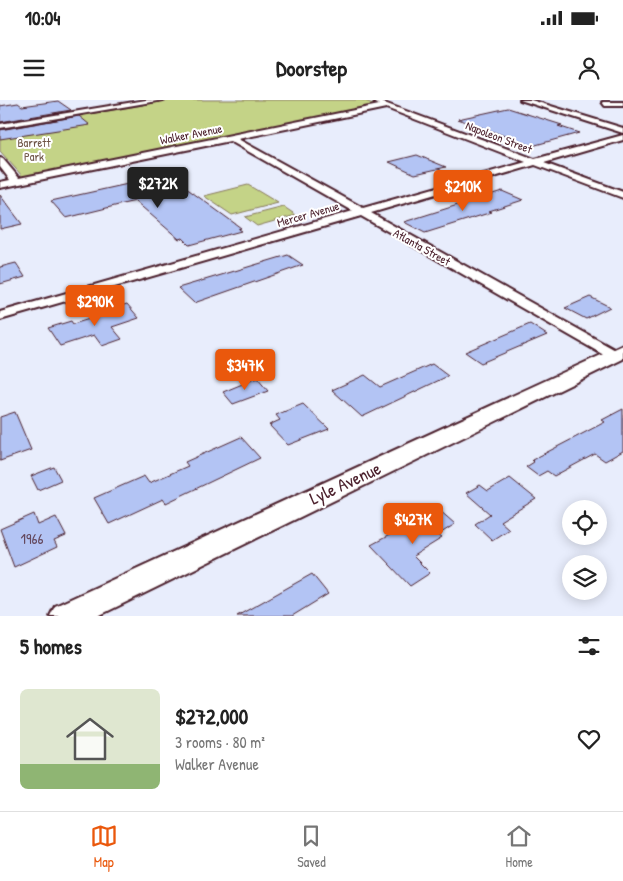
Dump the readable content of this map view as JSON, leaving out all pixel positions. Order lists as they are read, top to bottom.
{
  "streets": {
    "street": [
      "Walker Avenue",
      "Napoleon Street",
      "Mercer Avenue",
      "Atlanta Street",
      "Lyle Avenue"
    ]
  },
  "crossings": [
    ["Walker Avenue", "Napoleon Street"],
    ["Walker Avenue", "Atlanta Street"],
    ["Napoleon Street", "Mercer Avenue"],
    ["Mercer Avenue", "Atlanta Street"],
    ["Atlanta Street", "Lyle Avenue"]
  ],
  "parks": ["Barrett Park"],
  "house_numbers": ["1966"],
  "page": {
    "status": "10:04",
    "header": "Doorstep",
    "price": [
      "$272K",
      "$210K",
      "$290K",
      "$347K",
      "$427K"
    ],
    "heading": "5 homes",
    "list": [
      {
        "name": "$272,000",
        "note": "3 rooms · 80 m² · Walker Avenue"
      }
    ],
    "tabs": ["Map", "Saved", "Home"]
  }
}
